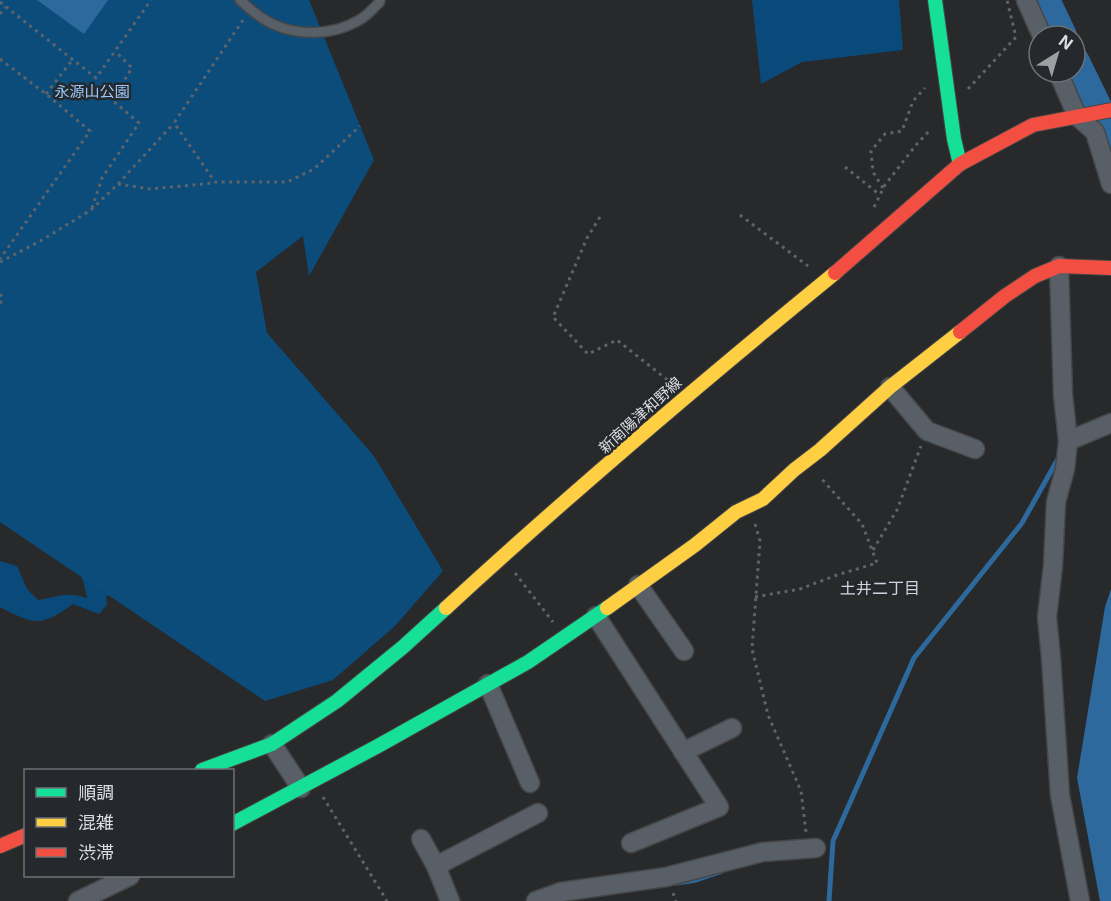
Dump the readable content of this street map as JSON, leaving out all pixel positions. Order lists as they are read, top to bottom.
{
  "streets": {
    "street": ["新南陽津和野線"]
  },
  "districts": ["土井二丁目"],
  "parks": ["永源山公園"],
  "legend": ["順調", "混雑", "渋滞"],
  "north": "top right"
}
